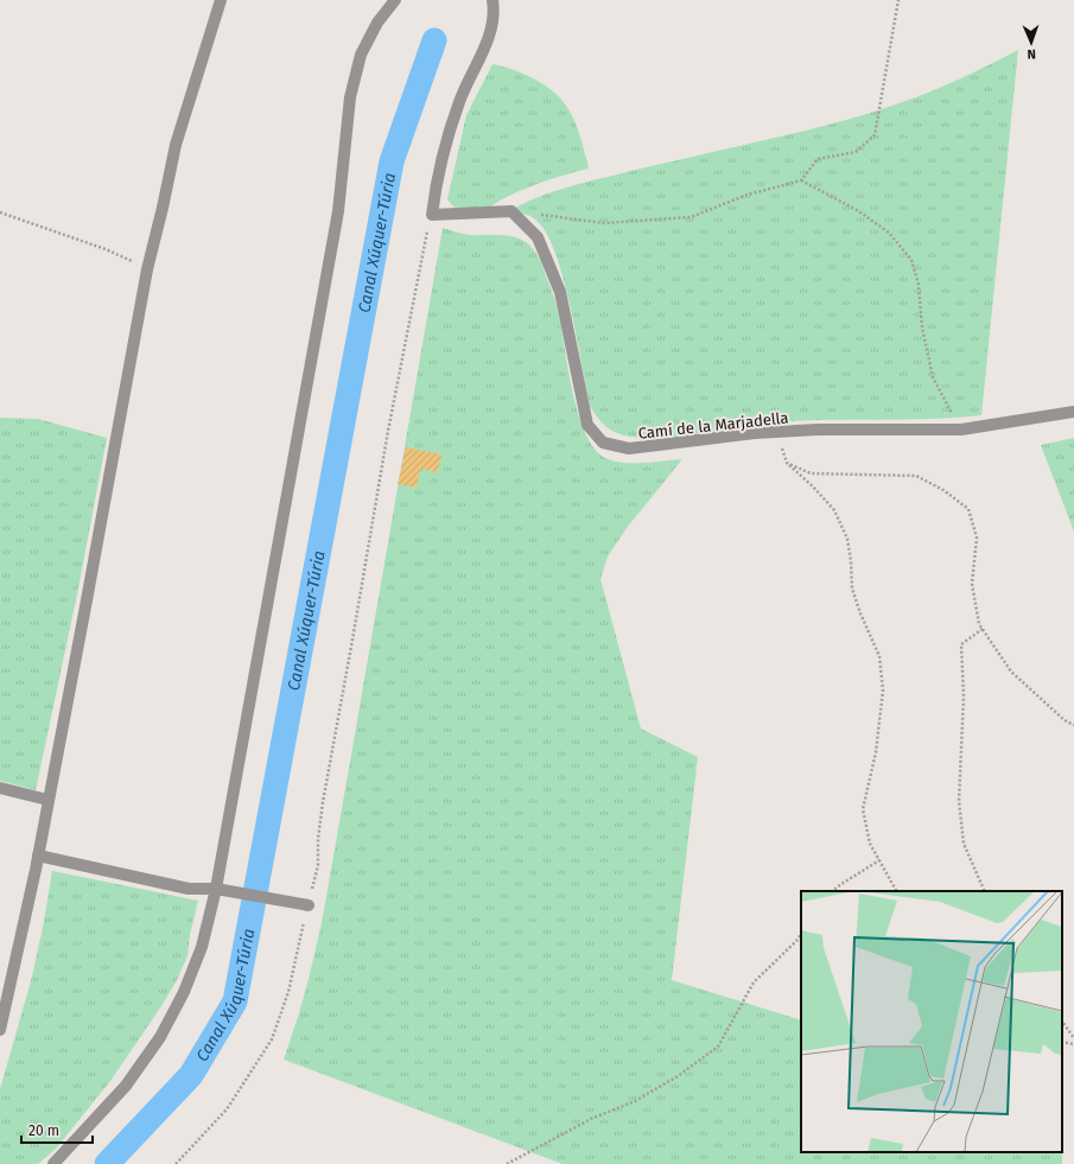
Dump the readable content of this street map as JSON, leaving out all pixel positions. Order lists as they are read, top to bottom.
{
  "streets": {
    "street": ["Camí de la Marjadella"]
  },
  "water": ["Canal Xúquer-Túria"],
  "scale_bar": "20 m",
  "north": "bottom"
}
